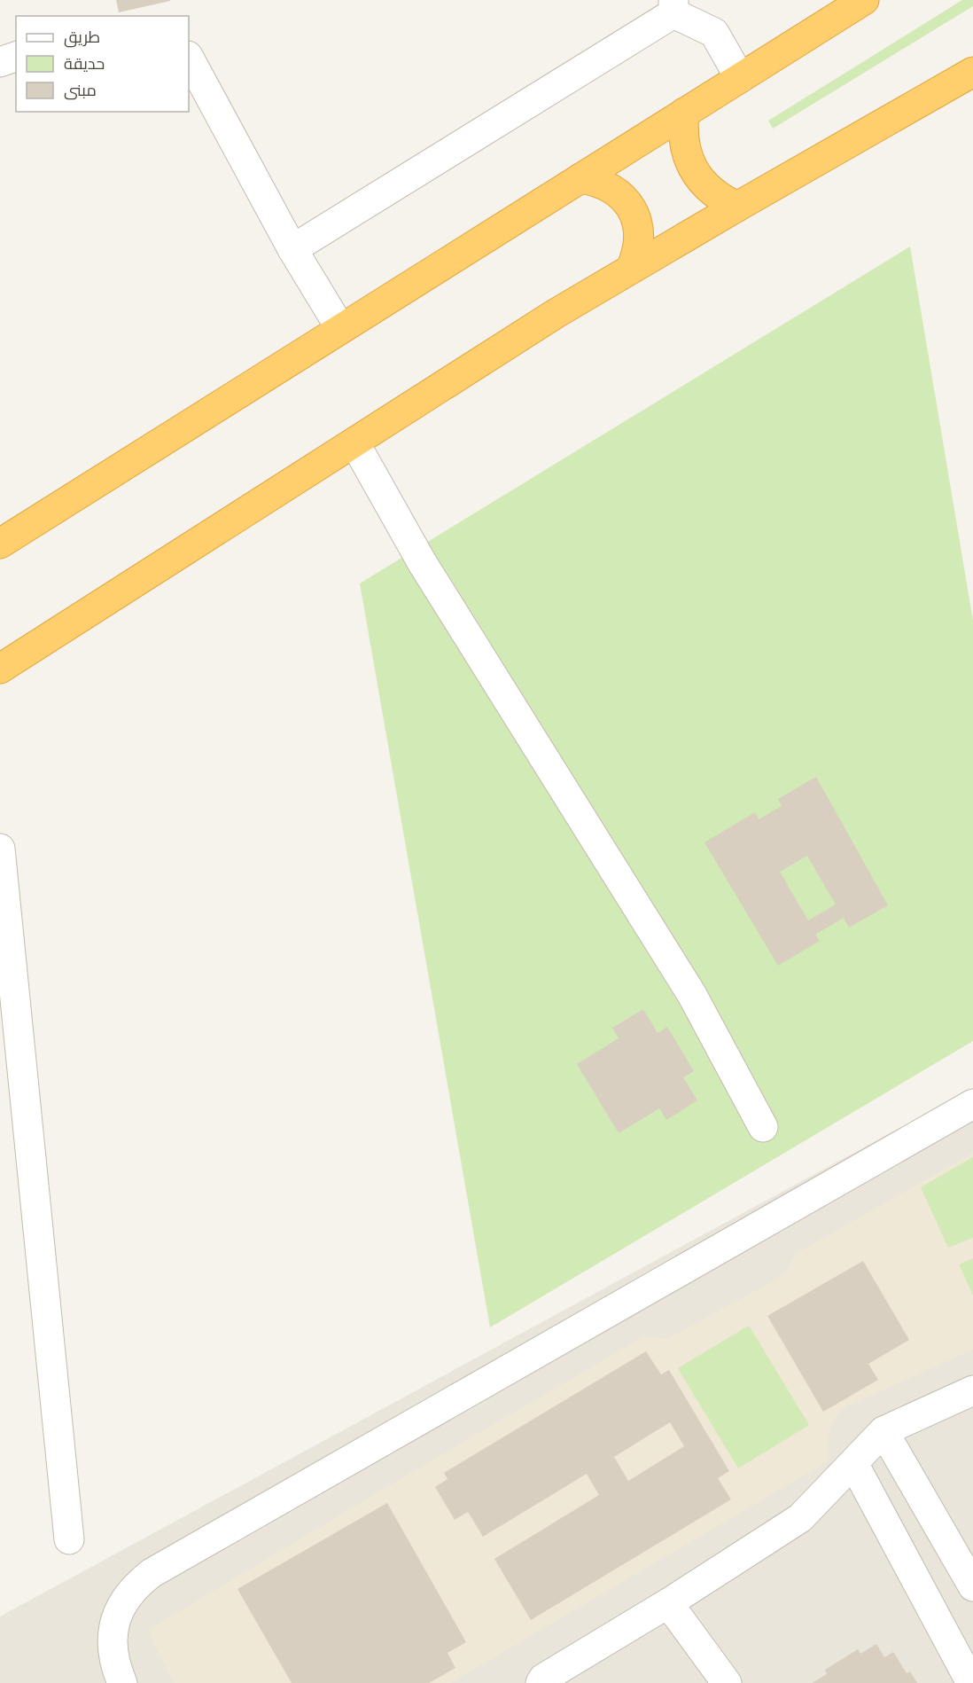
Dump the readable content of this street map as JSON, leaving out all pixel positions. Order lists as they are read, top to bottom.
{
  "legend": ["طريق", "حديقة", "مبنى"]
}
